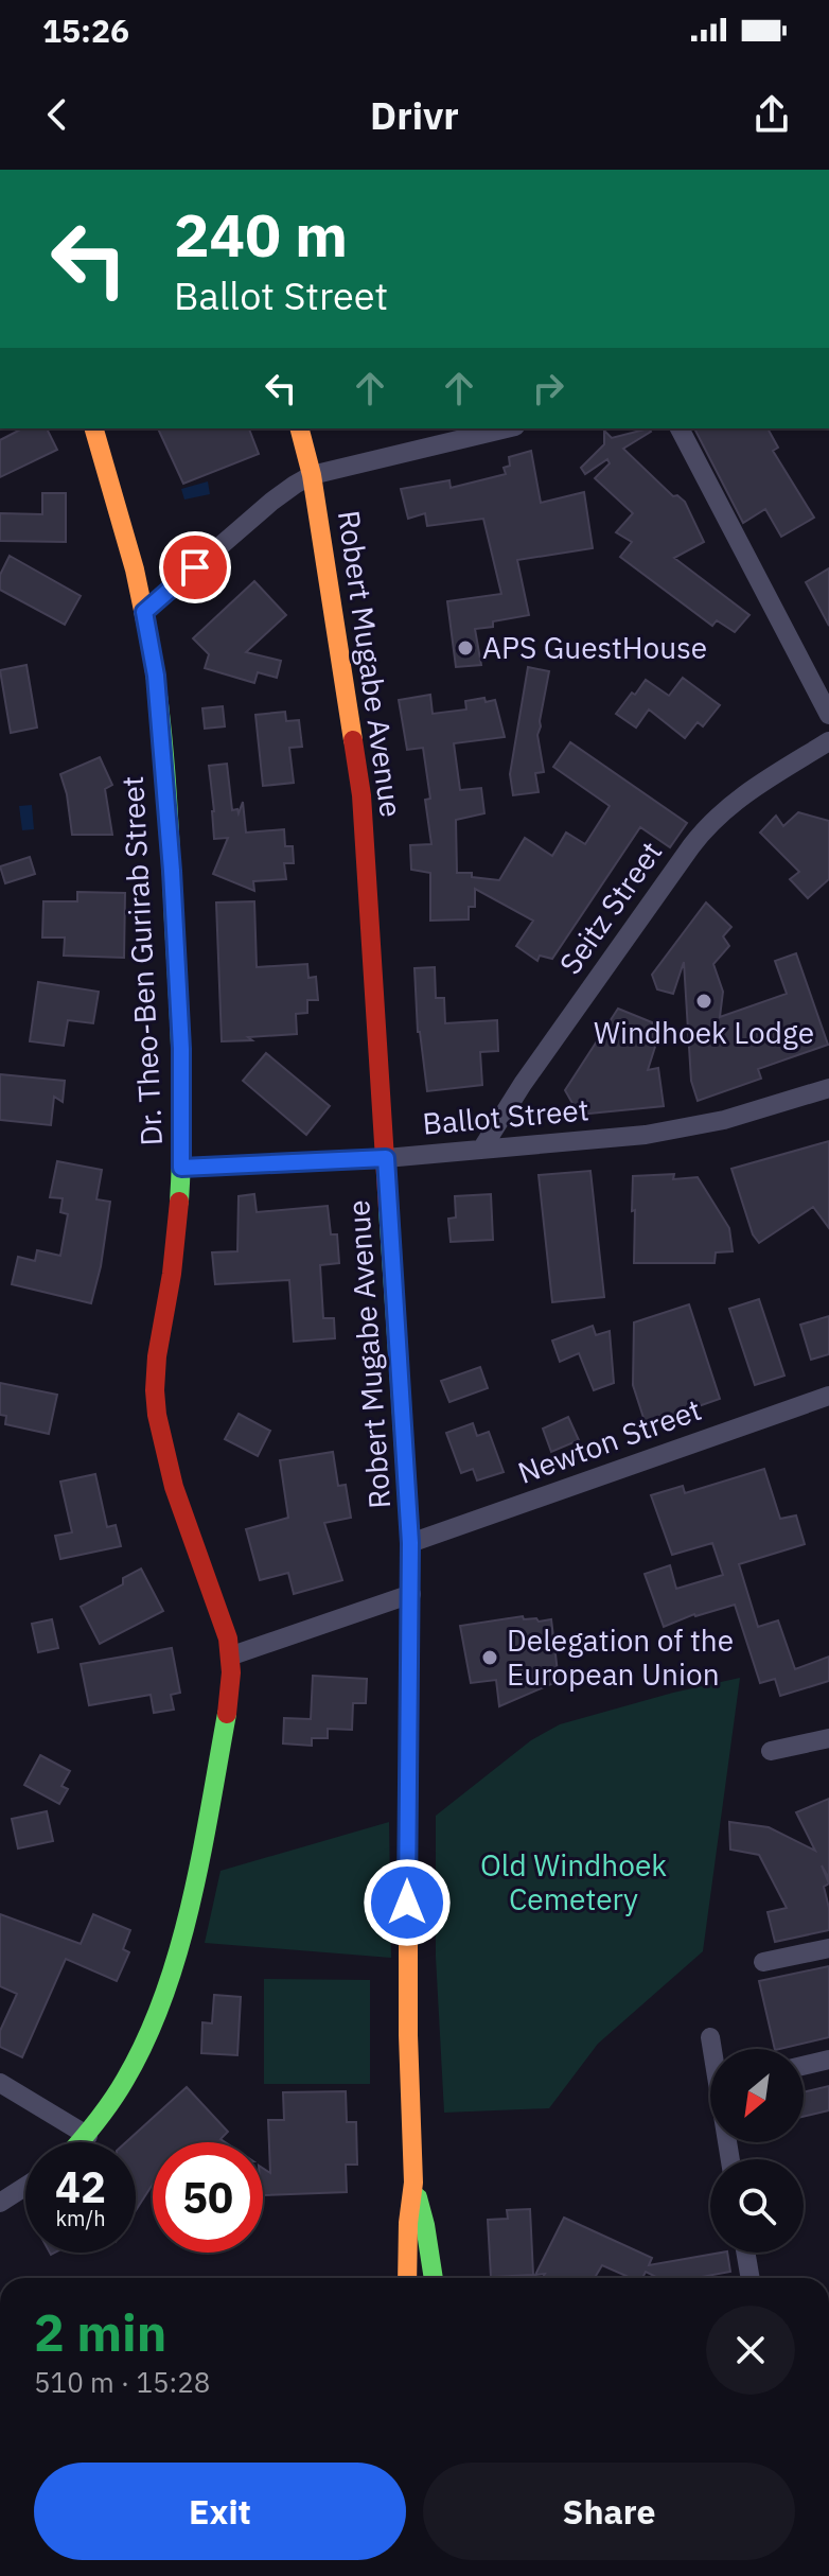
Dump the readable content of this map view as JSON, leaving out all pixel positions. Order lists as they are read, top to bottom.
{
  "streets": {
    "main road": ["Robert Mugabe Avenue", "Dr. Theo-Ben Gurirab Street"],
    "street": ["Seitz Street", "Ballot Street", "Newton Street"]
  },
  "crossings": [
    ["Robert Mugabe Avenue", "Ballot Street"],
    ["Robert Mugabe Avenue", "Newton Street"],
    ["Seitz Street", "Ballot Street"],
    ["Dr. Theo-Ben Gurirab Street", "Ballot Street"]
  ],
  "parks": ["Old Windhoek Cemetery"],
  "places": ["APS GuestHouse", "Windhoek Lodge", "Delegation of the European Union"],
  "north": "bottom left",
  "page": {
    "status": "15:26",
    "header": "Drivr",
    "turn": ["240 m", "Ballot Street"],
    "speed": "42 km/h",
    "limit": "50",
    "heading": ["2 min", "510 m · 15:28"],
    "buttons": ["Exit", "Share"]
  }
}
